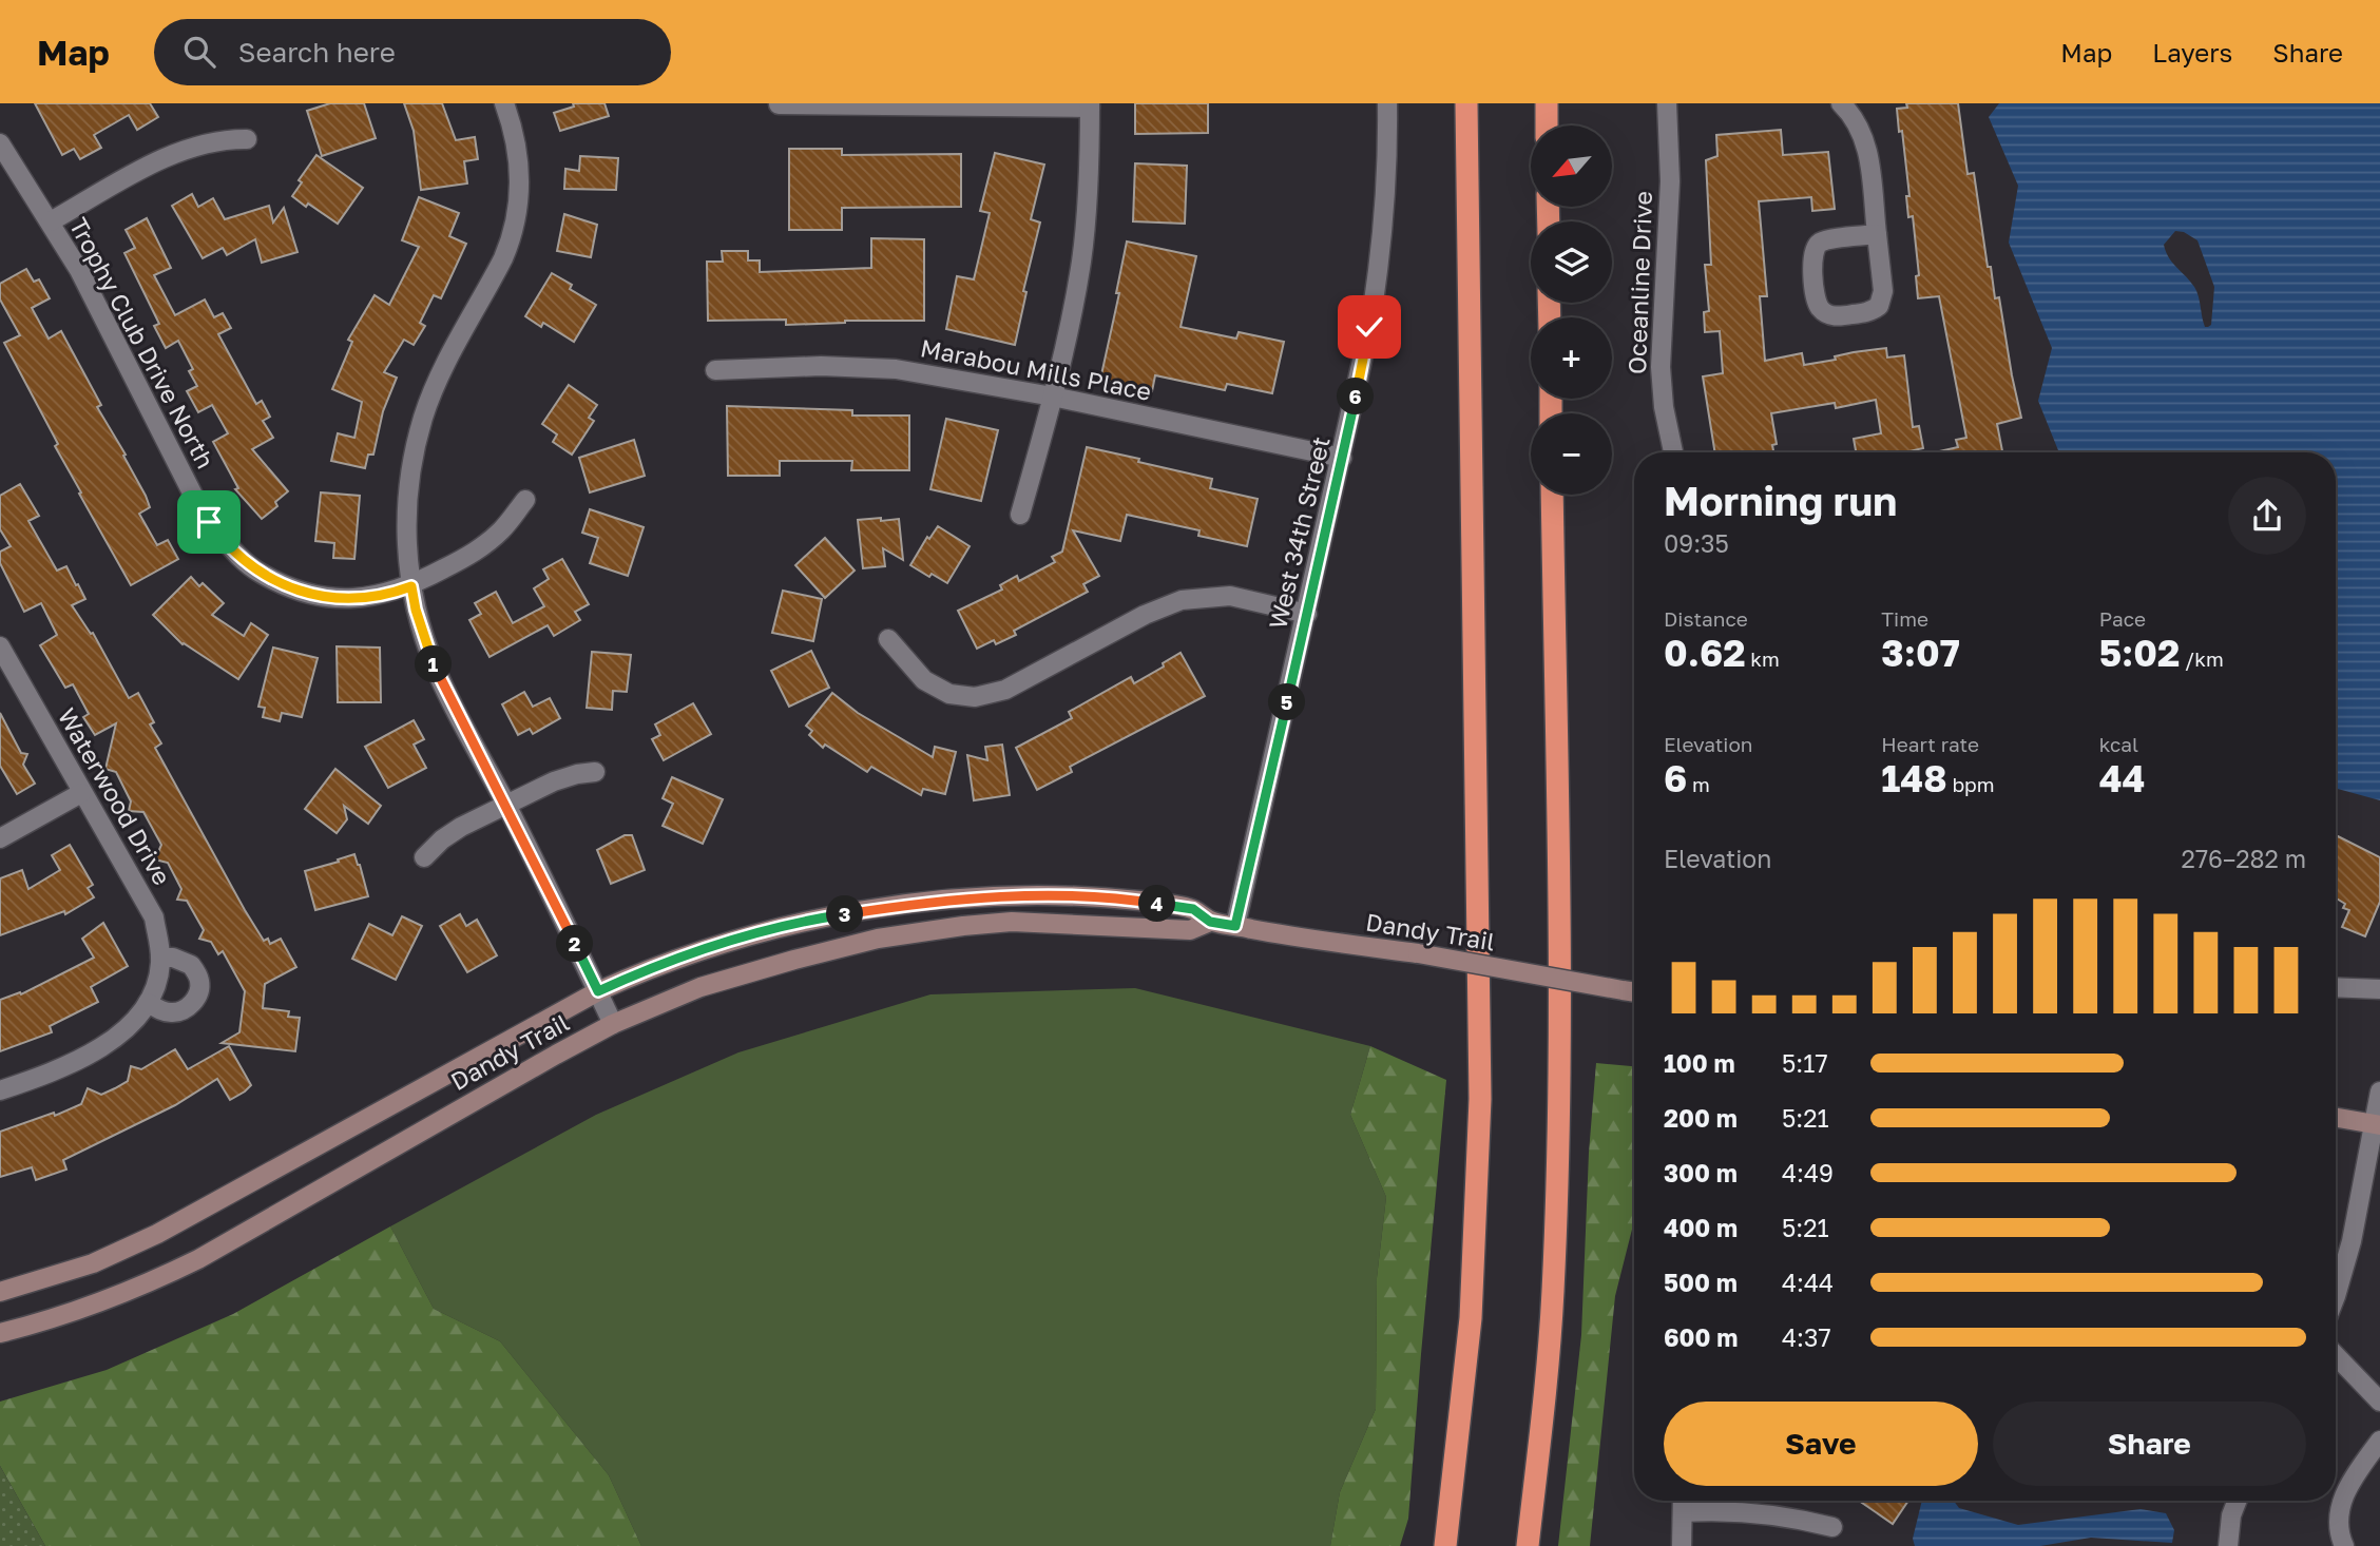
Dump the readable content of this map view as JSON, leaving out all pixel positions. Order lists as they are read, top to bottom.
{
  "streets": {
    "main road": ["Dandy Trail"],
    "street": [
      "Oceanline Drive",
      "Trophy Club Drive North",
      "Marabou Mills Place",
      "West 34th Street",
      "Waterwood Drive"
    ]
  },
  "crossings": [
    ["Marabou Mills Place", "West 34th Street"],
    ["West 34th Street", "Dandy Trail"]
  ],
  "north": "bottom left",
  "page": {
    "header": "Map",
    "search": "Search here",
    "nav": ["Map", "Layers", "Share"],
    "map_buttons": ["+", "−"],
    "pins": [
      "6",
      "1",
      "5",
      "4",
      "3",
      "2"
    ],
    "heading": ["Morning run", "09:35"],
    "stats": [
      ["Distance", "0.62 km"],
      ["Time", "3:07"],
      ["Pace", "5:02 /km"],
      ["Elevation", "6 m"],
      ["Heart rate", "148 bpm"],
      ["kcal", "44"]
    ],
    "chart": ["Elevation", "276–282 m"],
    "list": [
      {
        "name": "100 m",
        "note": "5:17"
      },
      {
        "name": "200 m",
        "note": "5:21"
      },
      {
        "name": "300 m",
        "note": "4:49"
      },
      {
        "name": "400 m",
        "note": "5:21"
      },
      {
        "name": "500 m",
        "note": "4:44"
      },
      {
        "name": "600 m",
        "note": "4:37"
      }
    ],
    "buttons": ["Save", "Share"]
  }
}
